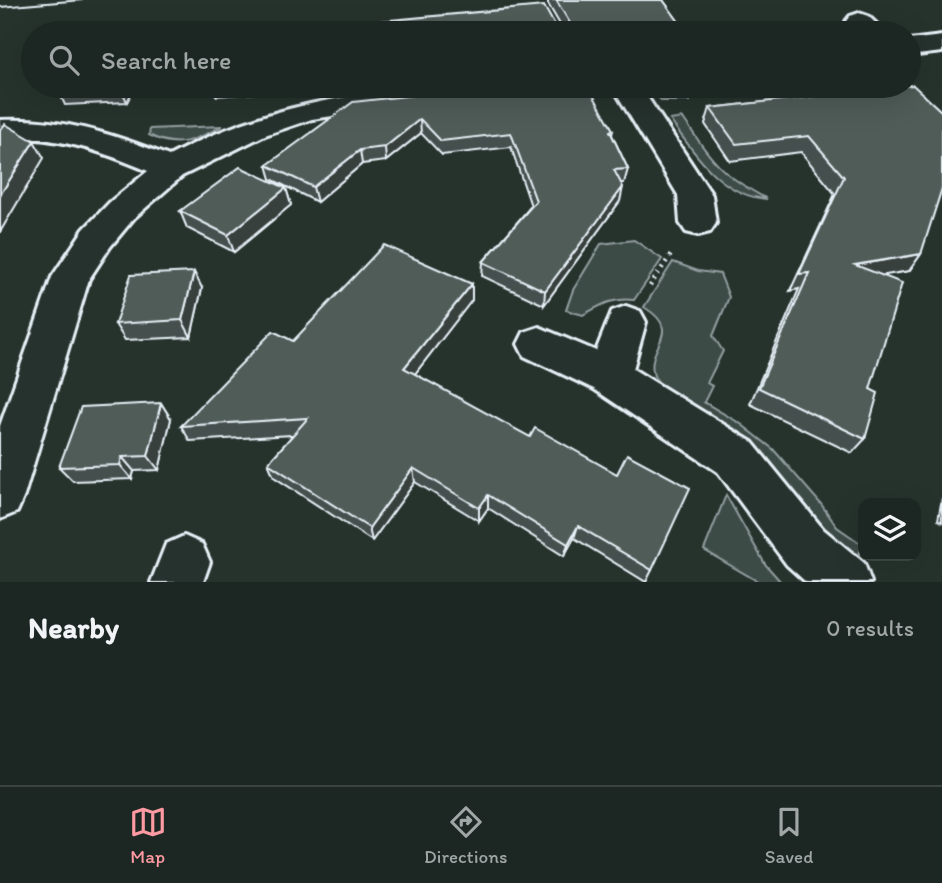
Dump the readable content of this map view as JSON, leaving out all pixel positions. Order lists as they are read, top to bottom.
{
  "page": {
    "search": "Search here",
    "heading": ["Nearby", "0 results"],
    "nav": ["Map", "Directions", "Saved"]
  }
}
